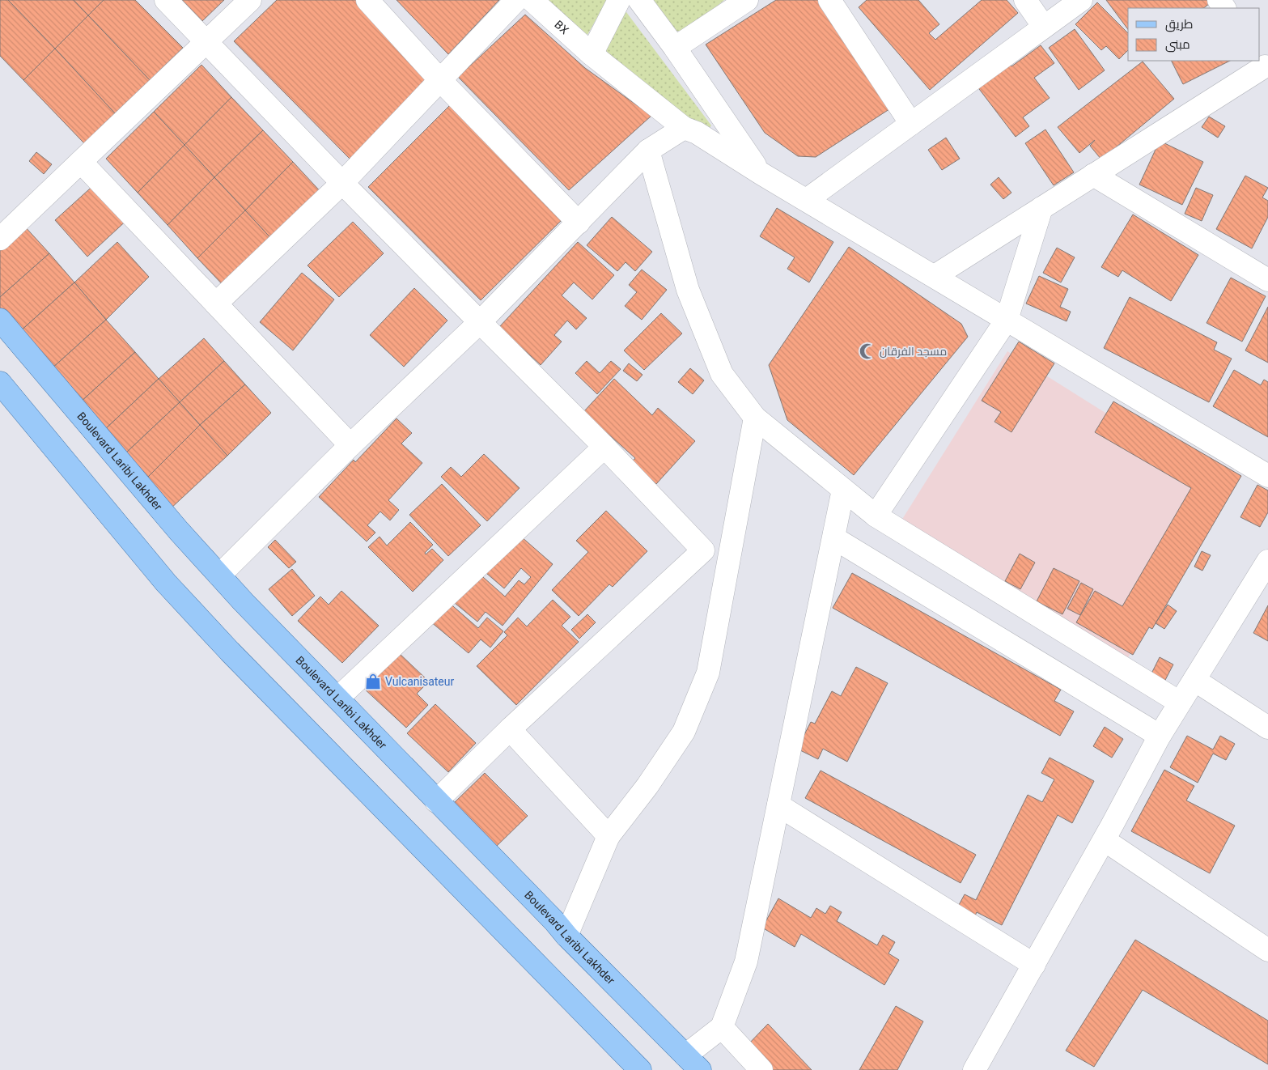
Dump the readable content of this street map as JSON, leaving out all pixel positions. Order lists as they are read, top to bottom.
{
  "streets": {
    "main road": ["Boulevard Laribi Lakhder"],
    "street": ["BX"]
  },
  "places": {
    "mosque": ["مسجد الفرقان"],
    "shop": ["Vulcanisateur"]
  },
  "legend": ["طريق", "مبنى"]
}
